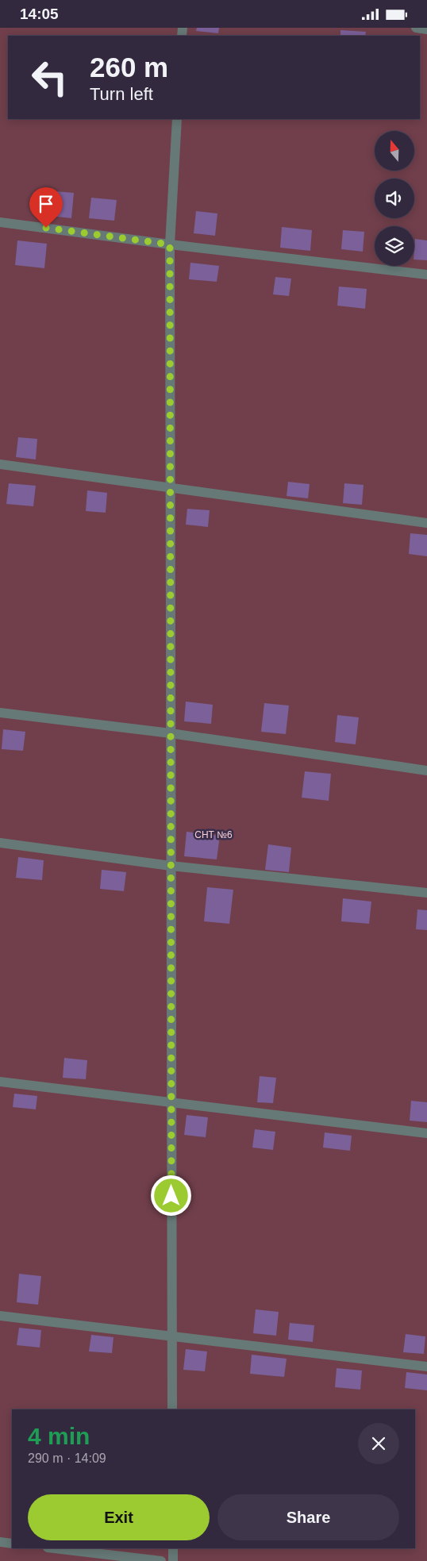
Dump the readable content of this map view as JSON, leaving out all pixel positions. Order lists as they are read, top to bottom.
{
  "parks": ["СНТ №6"],
  "north": "top",
  "page": {
    "status": "14:05",
    "turn": ["260 m", "Turn left"],
    "heading": ["4 min", "290 m · 14:09"],
    "buttons": ["Exit", "Share"]
  }
}
